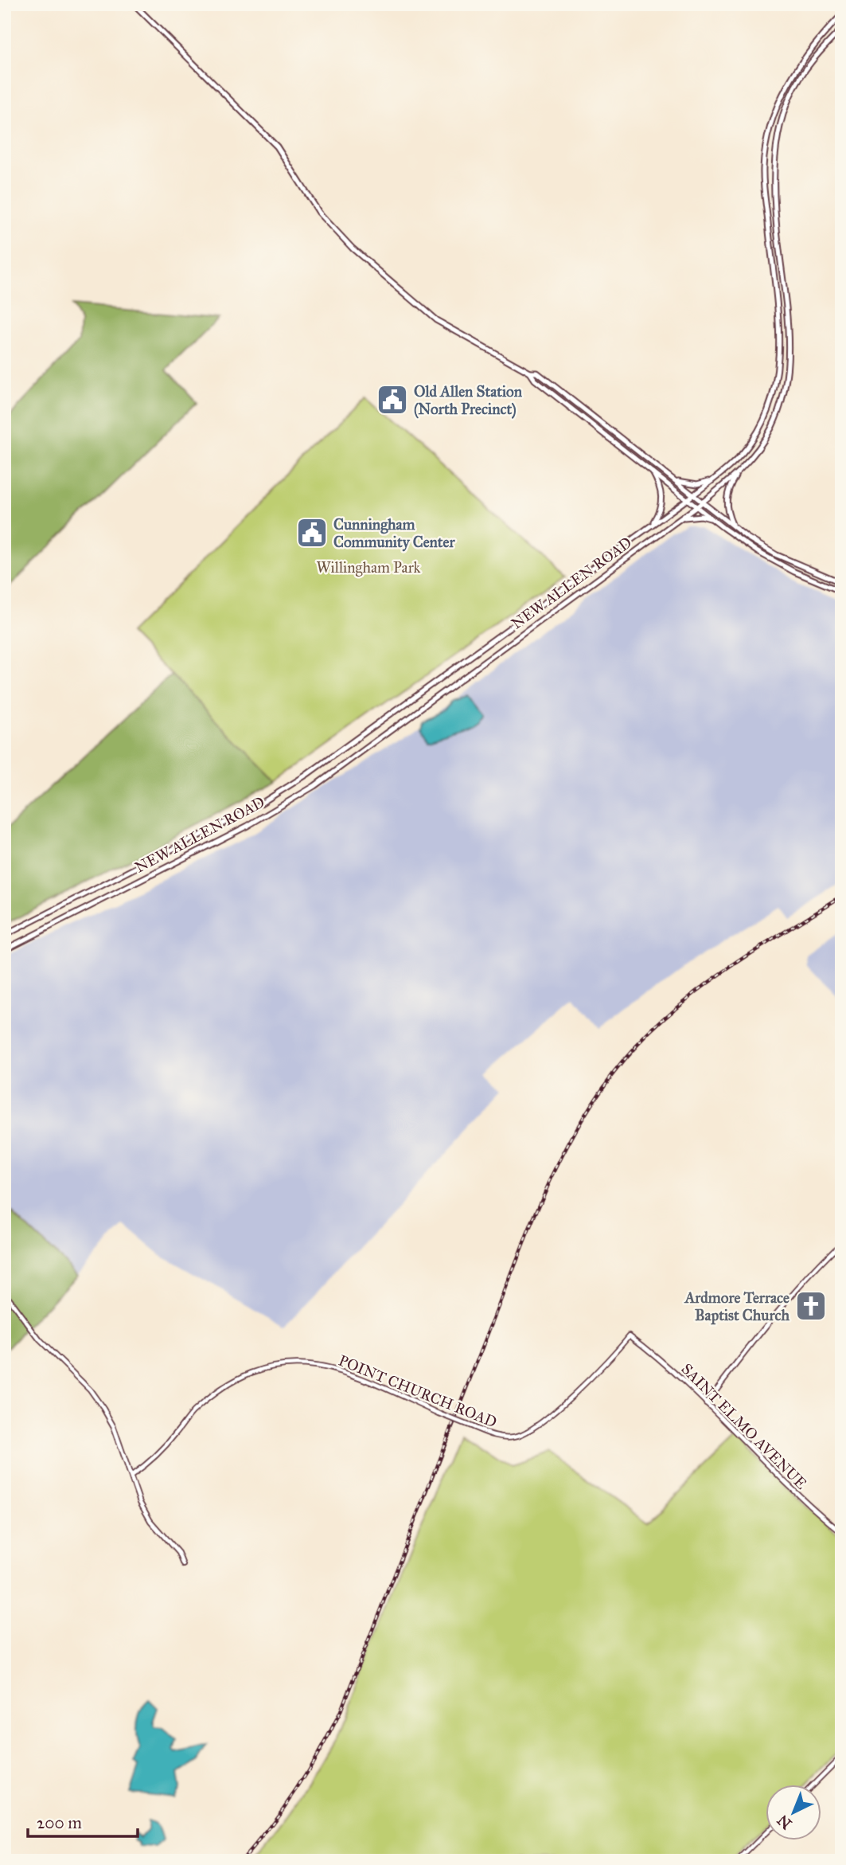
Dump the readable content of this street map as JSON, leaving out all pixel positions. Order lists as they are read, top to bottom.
{
  "streets": {
    "main road": ["NEW ALLEN ROAD"],
    "street": ["POINT CHURCH ROAD", "SAINT ELMO AVENUE"]
  },
  "crossings": [
    ["POINT CHURCH ROAD", "SAINT ELMO AVENUE"]
  ],
  "parks": ["Willingham Park"],
  "places": {
    "public building": ["Old Allen Station (North Precinct)", "Cunningham Community Center"],
    "church": ["Ardmore Terrace Baptist Church"]
  },
  "scale_bar": "200 m",
  "north": "bottom left"
}
